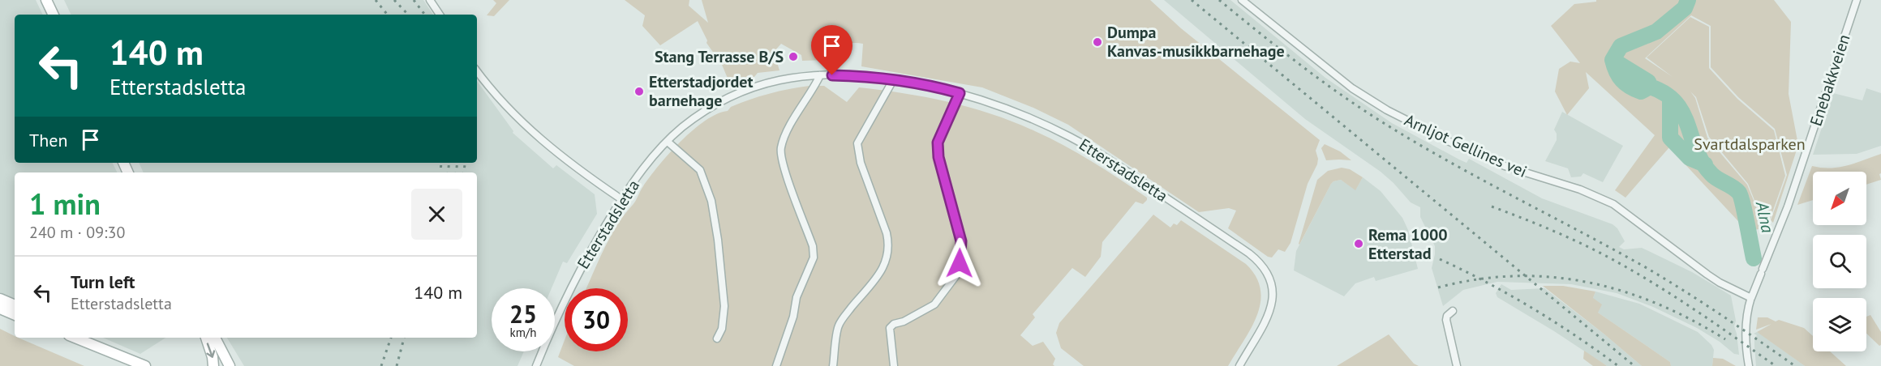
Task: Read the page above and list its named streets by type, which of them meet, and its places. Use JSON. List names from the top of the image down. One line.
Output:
{"streets":{"street":["Enebakkveien","Arnljot Gellines vei","Etterstadsletta"]},"crossings":[["Enebakkveien","Arnljot Gellines vei"]],"water":["Alna"],"parks":["Svartdalsparken"],"places":["Dumpa Kanvas-musikkbarnehage","Stang Terrasse B/S","Etterstadjordet barnehage","Rema 1000 Etterstad"],"north":"bottom left","page":{"turn":["140 m","Etterstadsletta"],"then":"Then","heading":["1 min","240 m · 09:30"],"list":[{"name":"Turn left","note":"Etterstadsletta","value":"140 m"}],"speed":"25 km/h","limit":"30"}}
